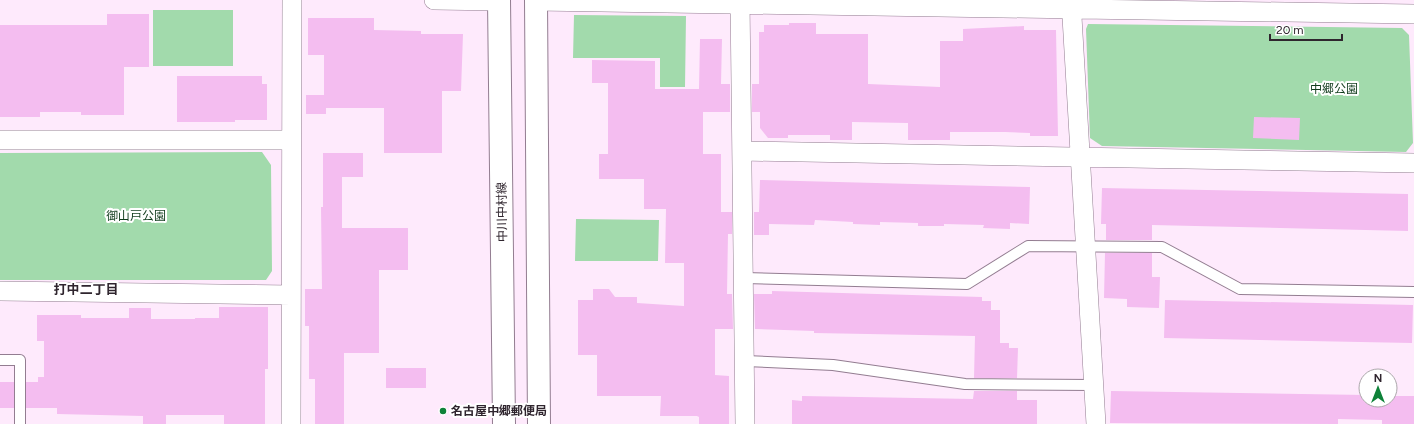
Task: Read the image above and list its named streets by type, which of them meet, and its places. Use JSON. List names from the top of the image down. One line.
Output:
{"streets":{"main road":["中川中村線"]},"districts":["打中二丁目"],"parks":["中郷公園","御山戸公園"],"places":["名古屋中郷郵便局"],"scale_bar":"20 m","north":"top"}
